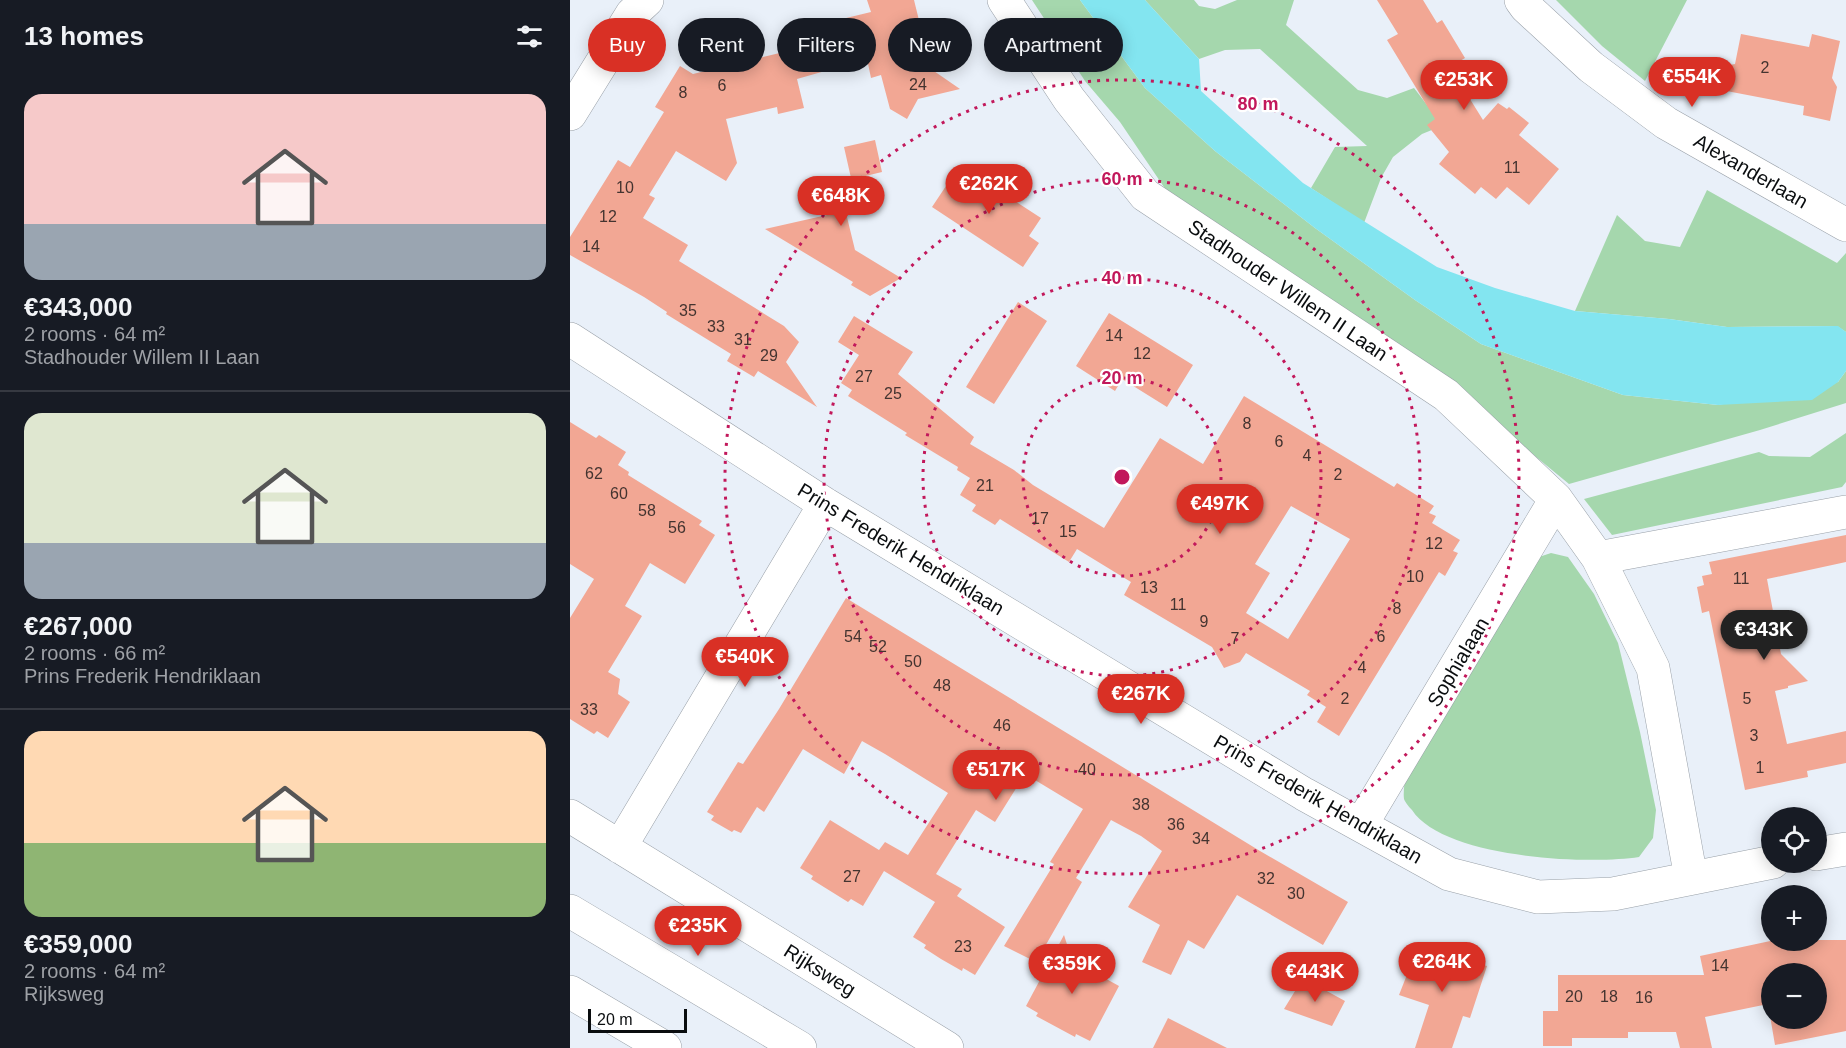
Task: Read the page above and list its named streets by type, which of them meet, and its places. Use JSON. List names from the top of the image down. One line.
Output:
{"streets":{"street":["Alexanderlaan","Stadhouder Willem II Laan","Prins Frederik Hendriklaan","Sophialaan","Rijksweg"]},"crossings":[["Stadhouder Willem II Laan","Prins Frederik Hendriklaan"],["Stadhouder Willem II Laan","Sophialaan"],["Prins Frederik Hendriklaan","Sophialaan"]],"house_numbers":["2","24","6","8","11","10","12","14","35","33","14","31","12","29","27","25","8","6","4","62","2","21","60","58","17","56","15","12","10","11","13","11","8","9","54","6","7","52","50","4","48","2","5","33","46","3","1","40","38","36","34","27","32","30","23","14","20","18","16"],"scale_bar":"20 m","page":{"heading":"13 homes","chip":["Buy","Rent","Filters","New","Apartment"],"price":["€554K","€253K","€262K","€648K","€497K","€343K","€540K","€267K","€517K","€235K","€264K","€359K","€443K"],"list":[{"name":"€343,000","note":"2 rooms · 64 m² · Stadhouder Willem II Laan"},{"name":"€267,000","note":"2 rooms · 66 m² · Prins Frederik Hendriklaan"},{"name":"€359,000","note":"2 rooms · 64 m² · Rijksweg"}],"map_buttons":["+","−"],"scale":"20 m"},"rings":["80 m","60 m","40 m","20 m"]}
